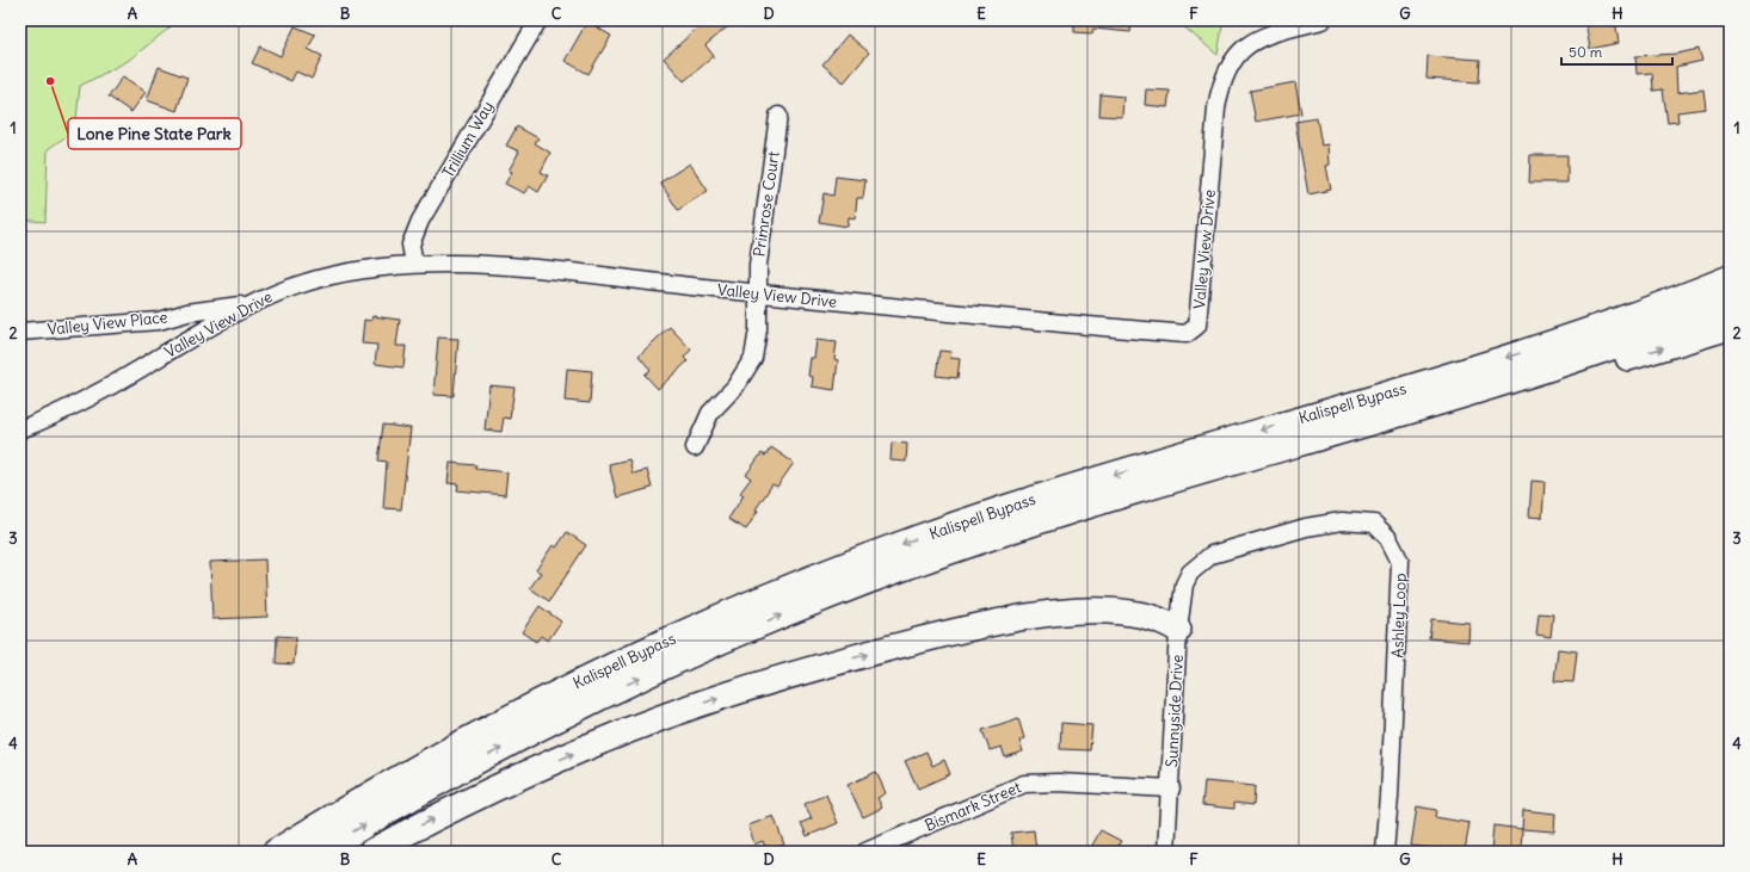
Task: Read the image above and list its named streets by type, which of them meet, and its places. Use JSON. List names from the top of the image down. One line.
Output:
{"streets":{"highway":["Kalispell Bypass"],"street":["Trillium Way","Primrose Court","Valley View Drive","Valley View Place","Ashley Loop","Sunnyside Drive","Bismark Street"]},"crossings":[["Trillium Way","Valley View Drive"],["Primrose Court","Valley View Drive"],["Valley View Drive","Valley View Place"],["Ashley Loop","Sunnyside Drive"],["Sunnyside Drive","Bismark Street"]],"places":["Lone Pine State Park"],"scale_bar":"50 m","grid":{"columns":["A","B","C","D","E","F","G","H"],"rows":["1","2","3","4"]}}
